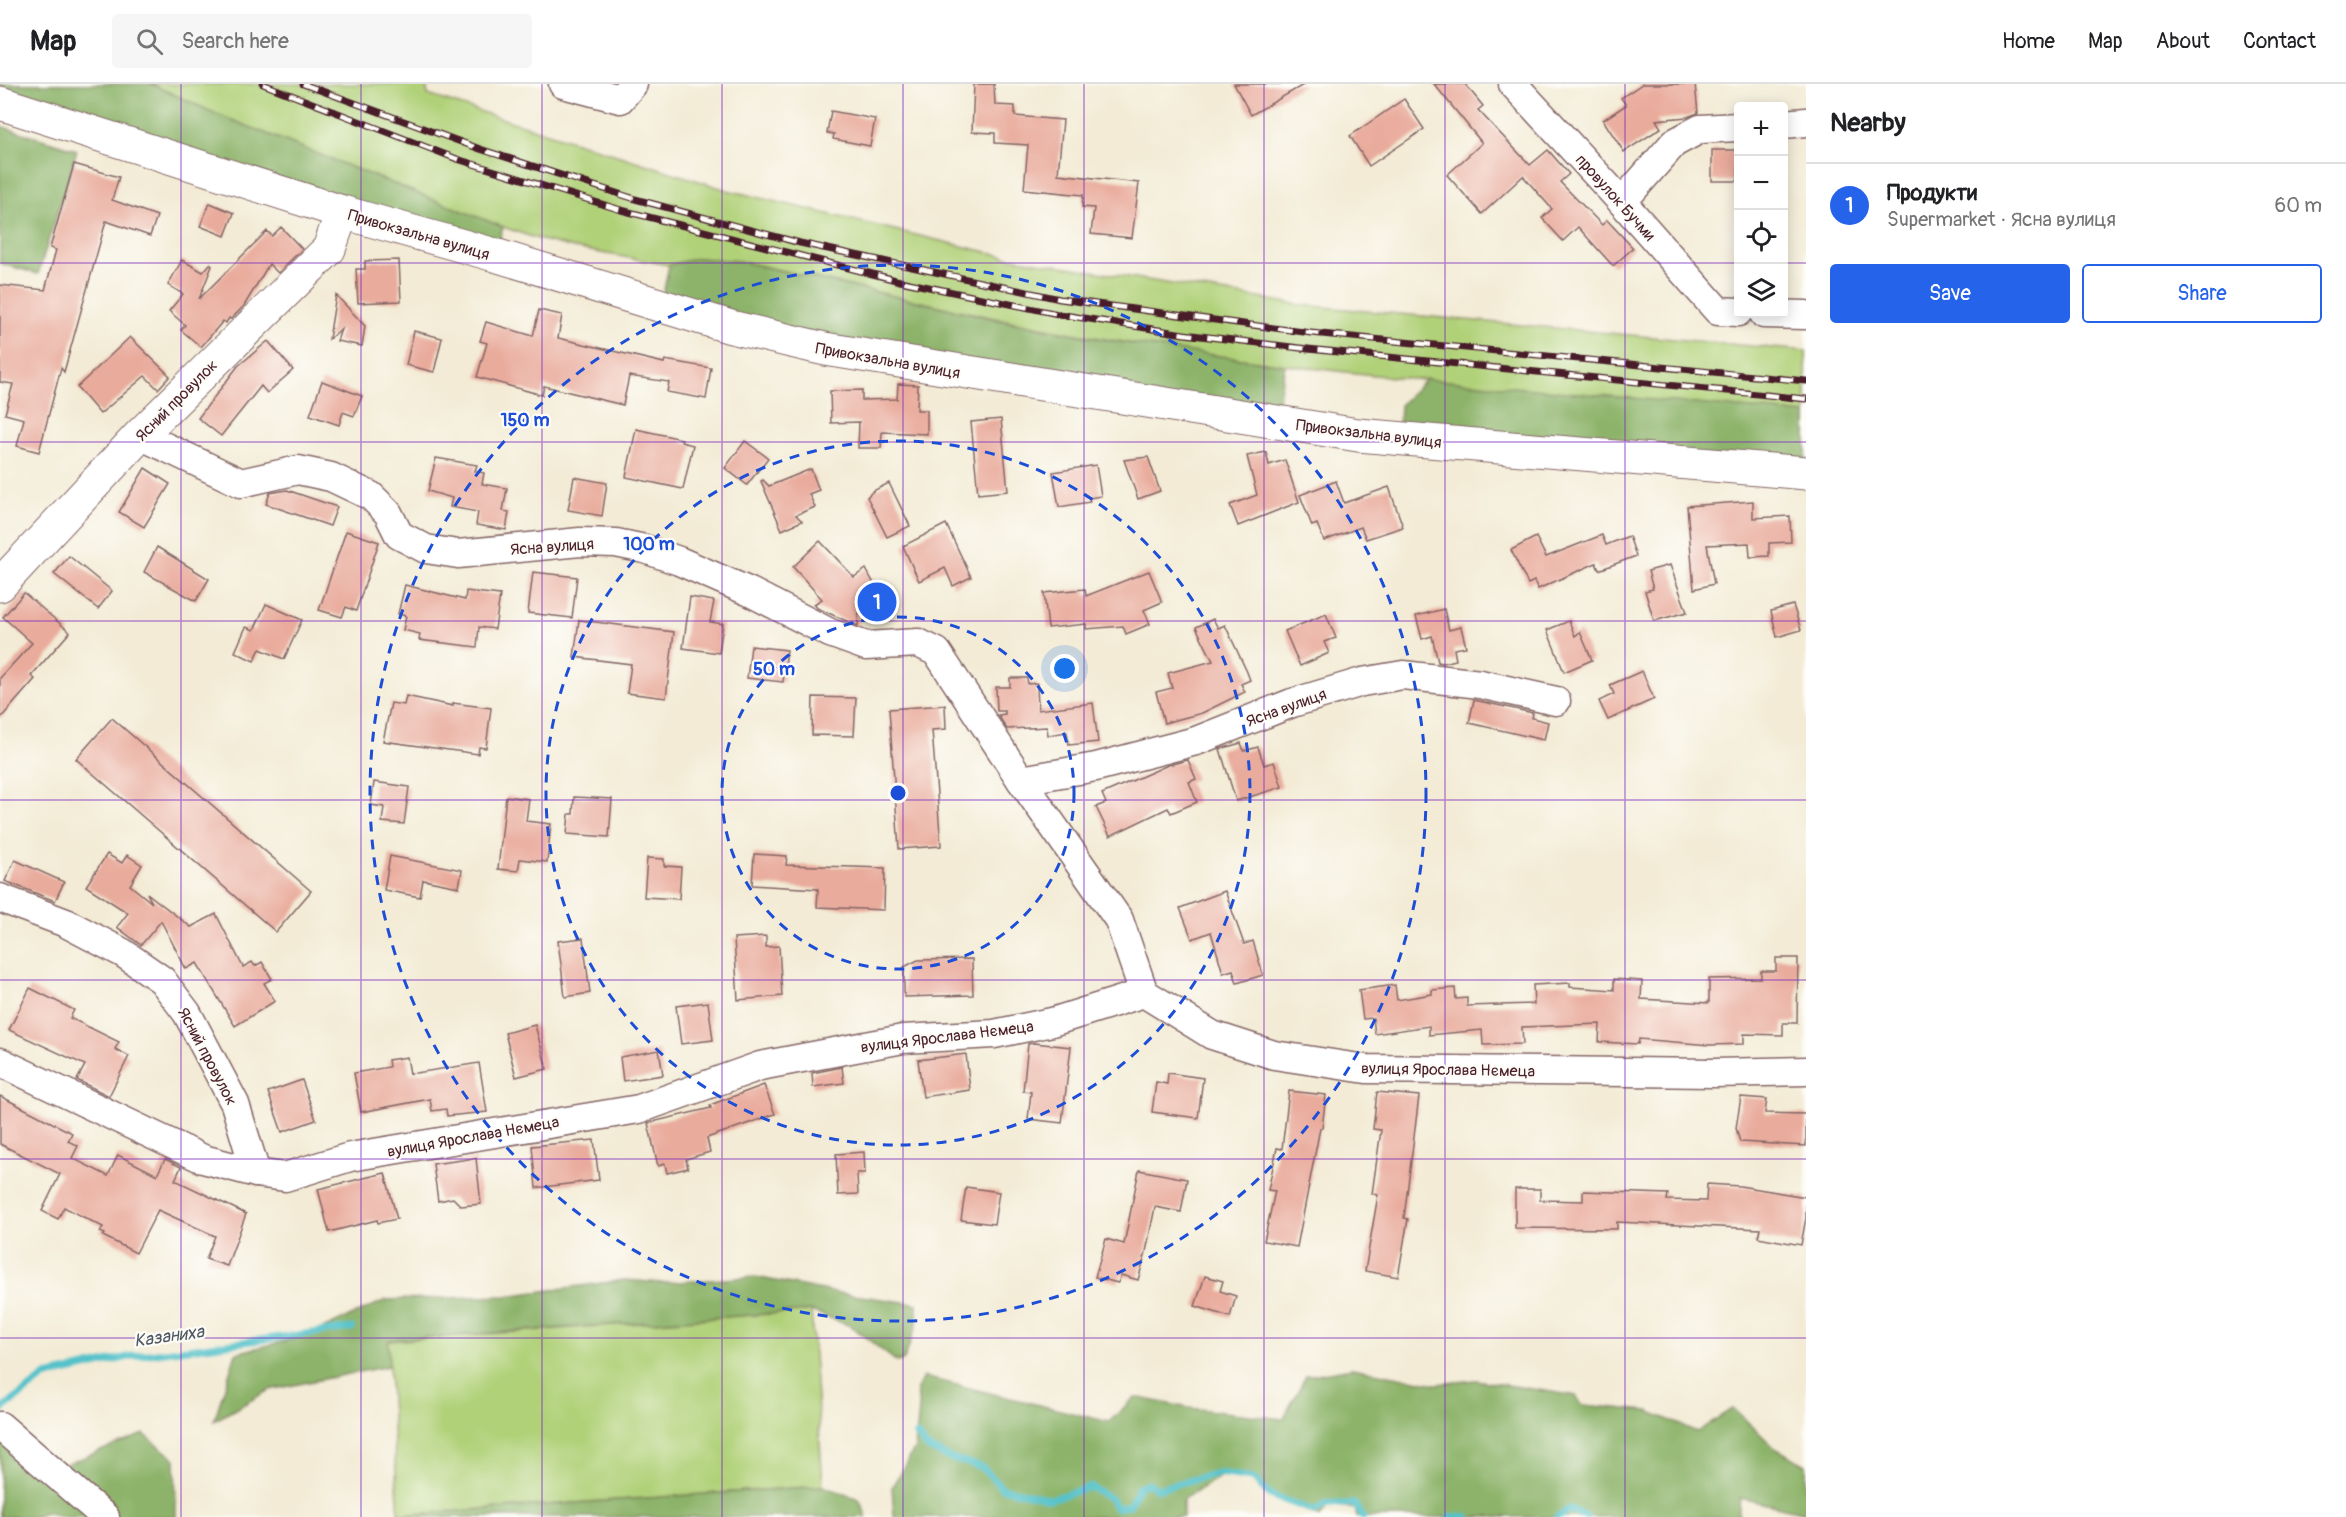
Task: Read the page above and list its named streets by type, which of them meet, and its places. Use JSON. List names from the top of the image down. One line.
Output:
{"streets":{"street":["провулок Бучми","Привокзальна вулиця","Ясний провулок","Ясна вулиця","вулиця Ярослава Нємеца"]},"crossings":[["Привокзальна вулиця","Ясний провулок"],["Ясний провулок","Ясна вулиця"],["Ясний провулок","вулиця Ярослава Нємеца"],["Ясна вулиця","вулиця Ярослава Нємеца"]],"water":["Казаниха"],"page":{"header":"Map","search":"Search here","nav":["Home","Map","About","Contact"],"heading":"Nearby","map_buttons":["+","−"],"list":[{"mark":"1","name":"Продукти","note":"Supermarket · Ясна вулиця","value":"60 m"}],"buttons":["Save","Share"],"pins":"1"},"rings":["150 m","100 m","50 m"]}
